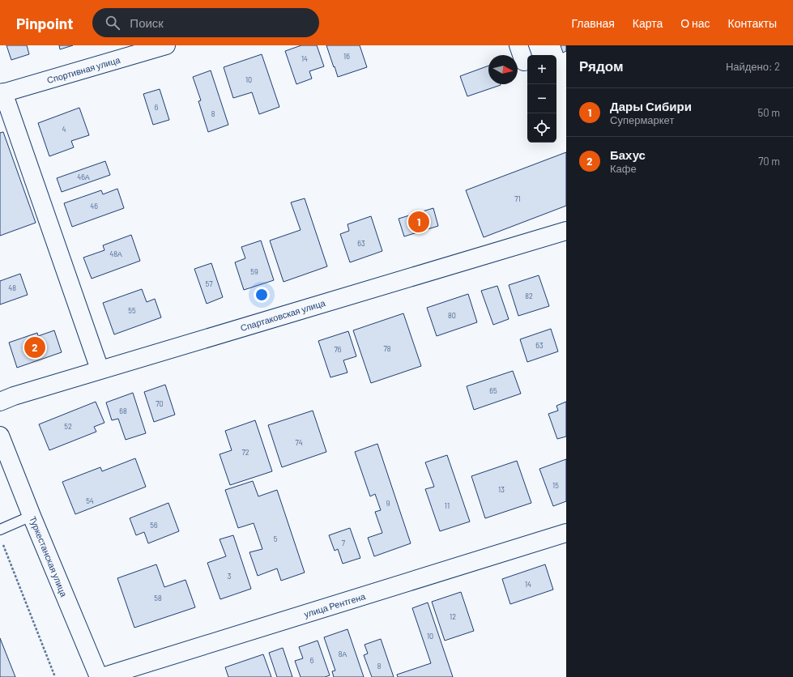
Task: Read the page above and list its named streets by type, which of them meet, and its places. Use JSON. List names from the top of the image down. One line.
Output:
{"streets":{"street":["Спортивная улица","Спартаковская улица","Туркестанская улица","улица Рентгена"]},"house_numbers":["16","14","10","6","8","4","46А","71","46","63","48А","59","57","48","82","55","80","63","78","76","65","70","68","52","74","72","15","13","54","9","11","56","5","7","3","14","58","12","10","8А","6","8"],"north":"right","page":{"header":"Pinpoint","search":"Поиск","nav":["Главная","Карта","О нас","Контакты"],"heading":["Рядом","Найдено: 2"],"map_buttons":["+","−"],"list":[{"mark":"1","name":"Дары Сибири","note":"Супермаркет","value":"50 m"},{"mark":"2","name":"Бахус","note":"Кафе","value":"70 m"}],"pins":["1","2"]}}
